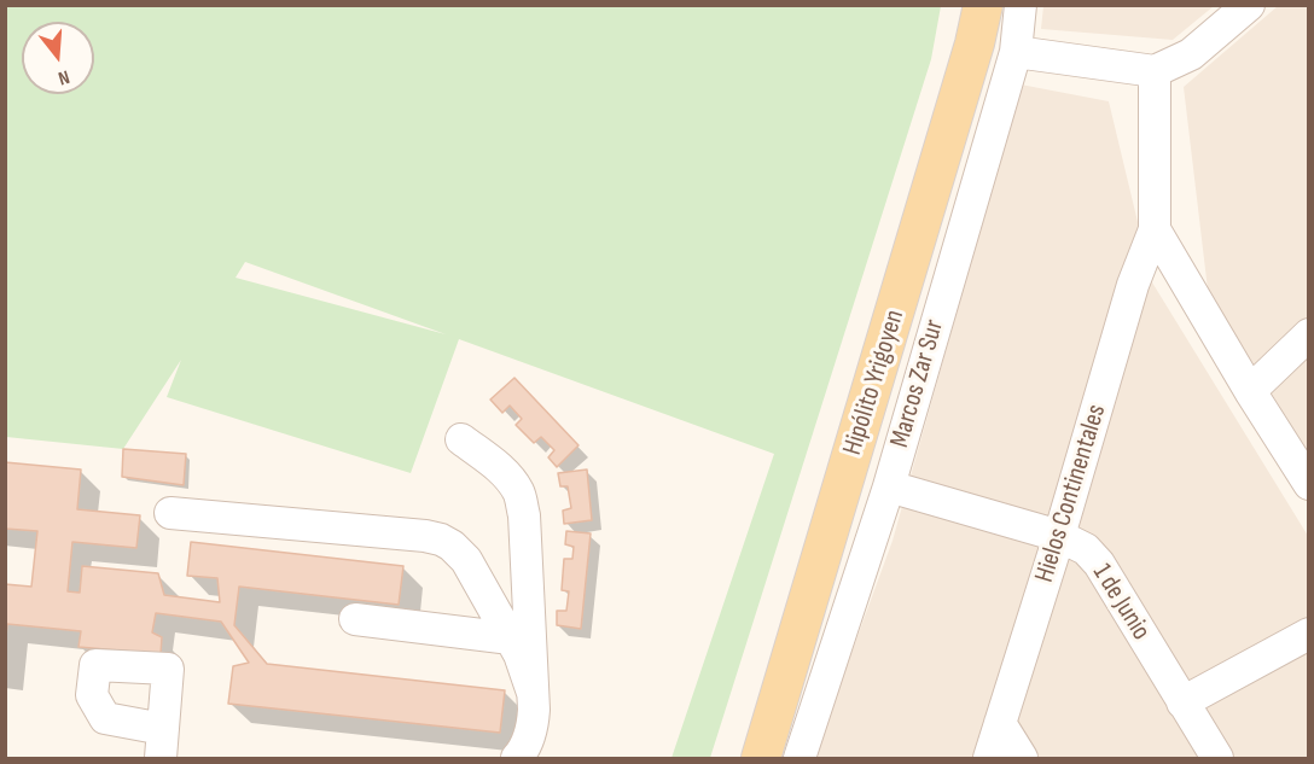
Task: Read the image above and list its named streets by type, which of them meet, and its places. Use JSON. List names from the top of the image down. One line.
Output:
{"streets":{"main road":["Hipólito Yrigoyen"],"street":["Marcos Zar Sur","Hielos Continentales","1 de Junio"]},"crossings":[["Marcos Zar Sur","1 de Junio"],["Hielos Continentales","1 de Junio"]],"north":"bottom"}
